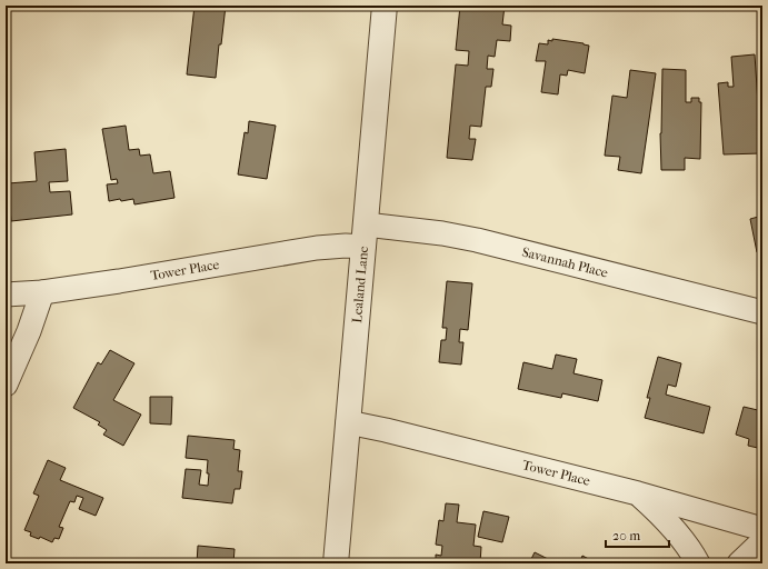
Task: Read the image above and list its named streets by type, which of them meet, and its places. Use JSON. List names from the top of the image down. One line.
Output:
{"streets":{"street":["Savannah Place","Tower Place","Lealand Lane"]},"crossings":[["Savannah Place","Tower Place"],["Savannah Place","Lealand Lane"],["Tower Place","Lealand Lane"]],"scale_bar":"20 m"}
